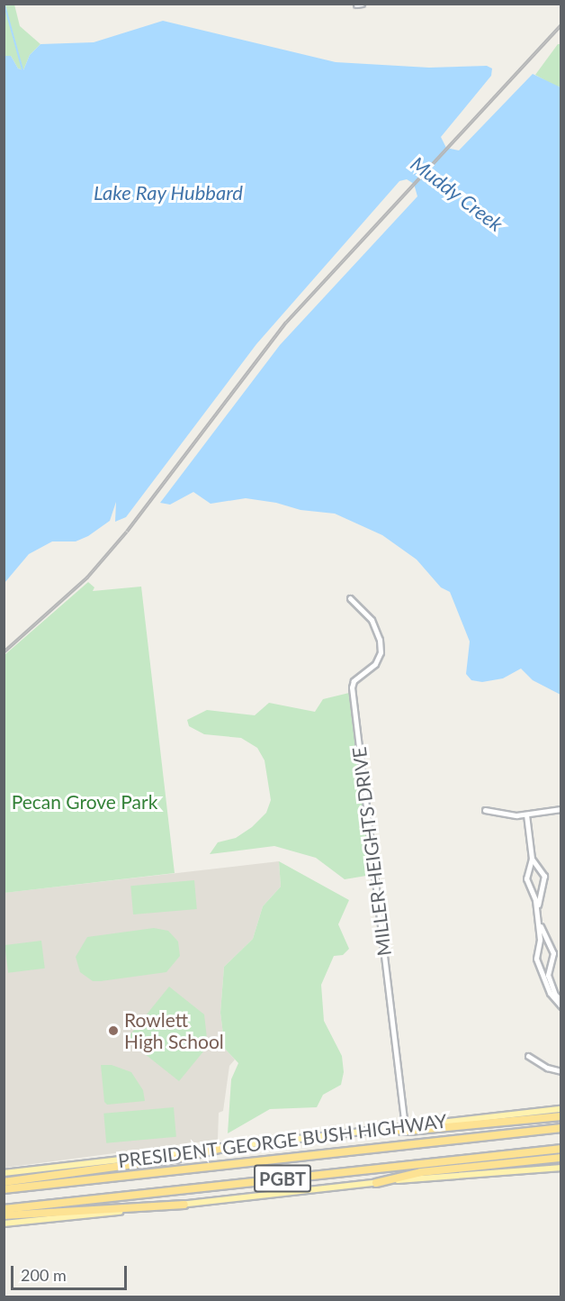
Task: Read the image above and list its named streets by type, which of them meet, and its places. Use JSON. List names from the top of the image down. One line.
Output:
{"streets":{"highway":["PGBT"],"main road":["PRESIDENT GEORGE BUSH HIGHWAY"],"street":["MILLER HEIGHTS DRIVE"]},"crossings":[["MILLER HEIGHTS DRIVE","PRESIDENT GEORGE BUSH HIGHWAY"]],"water":["Lake Ray Hubbard","Muddy Creek"],"parks":["Pecan Grove Park"],"places":["Rowlett High School"],"scale_bar":"200 m"}
